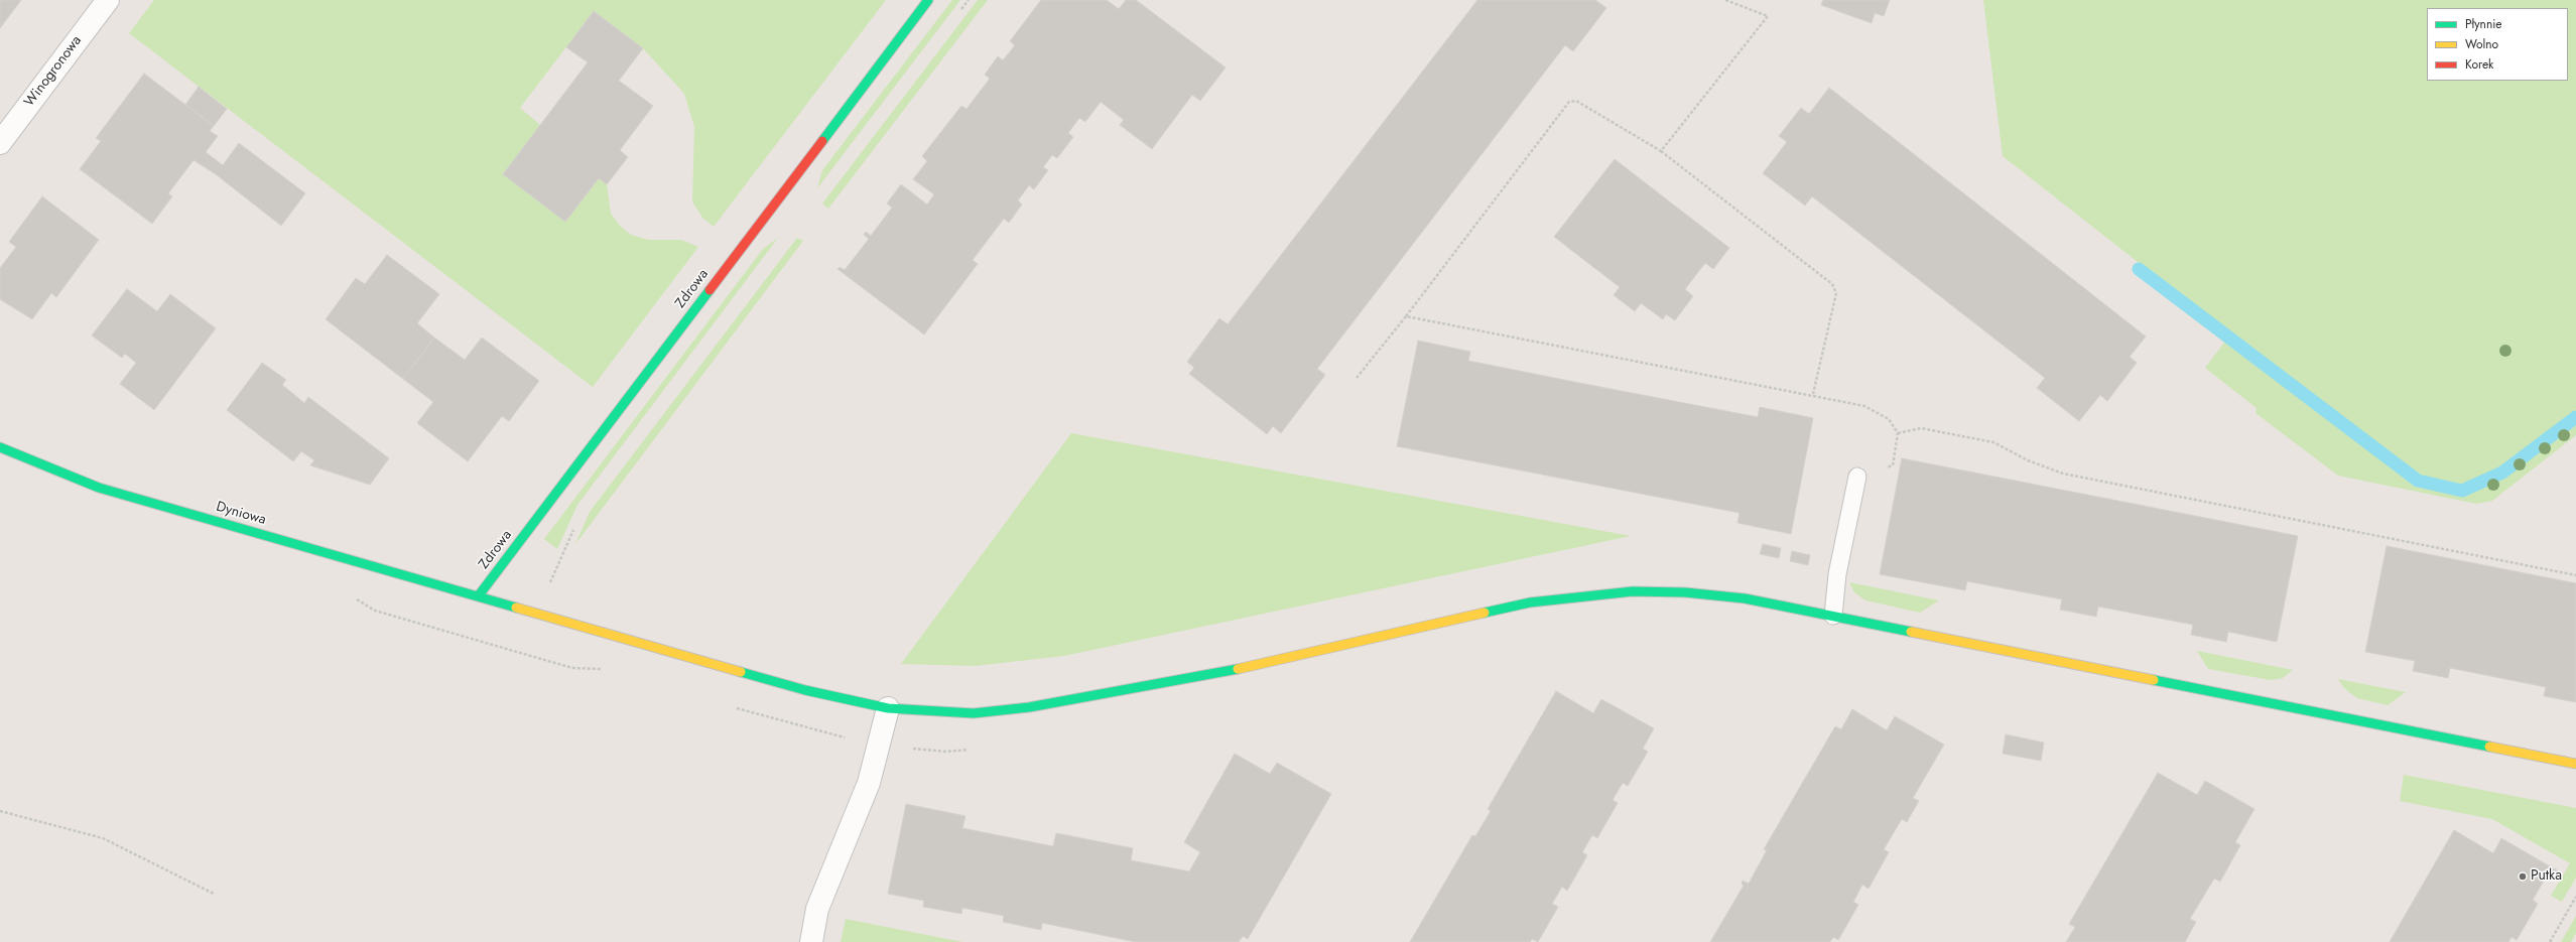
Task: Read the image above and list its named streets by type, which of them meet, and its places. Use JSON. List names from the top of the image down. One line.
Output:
{"streets":{"street":["Winogronowa","Zdrowa","Dyniowa"]},"crossings":[["Zdrowa","Dyniowa"]],"places":["Putka"],"legend":["Płynnie","Wolno","Korek"]}
